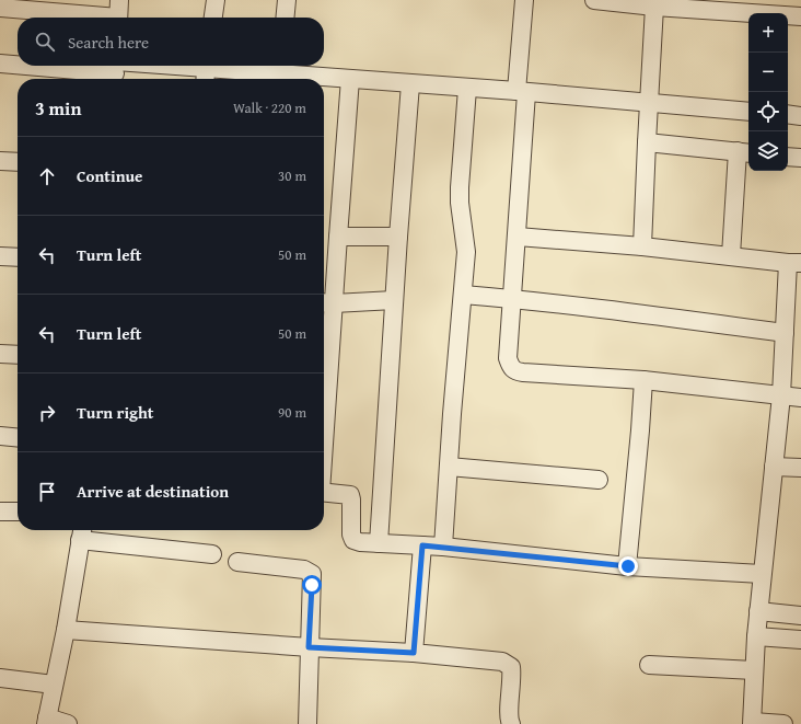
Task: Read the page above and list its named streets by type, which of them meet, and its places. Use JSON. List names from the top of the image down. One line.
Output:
{"page":{"map_buttons":["+","−"],"search":"Search here","heading":["3 min","Walk · 220 m"],"list":[["Continue","30 m"],["Turn left","50 m"],["Turn left","50 m"],["Turn right","90 m"],"Arrive at destination"]}}
